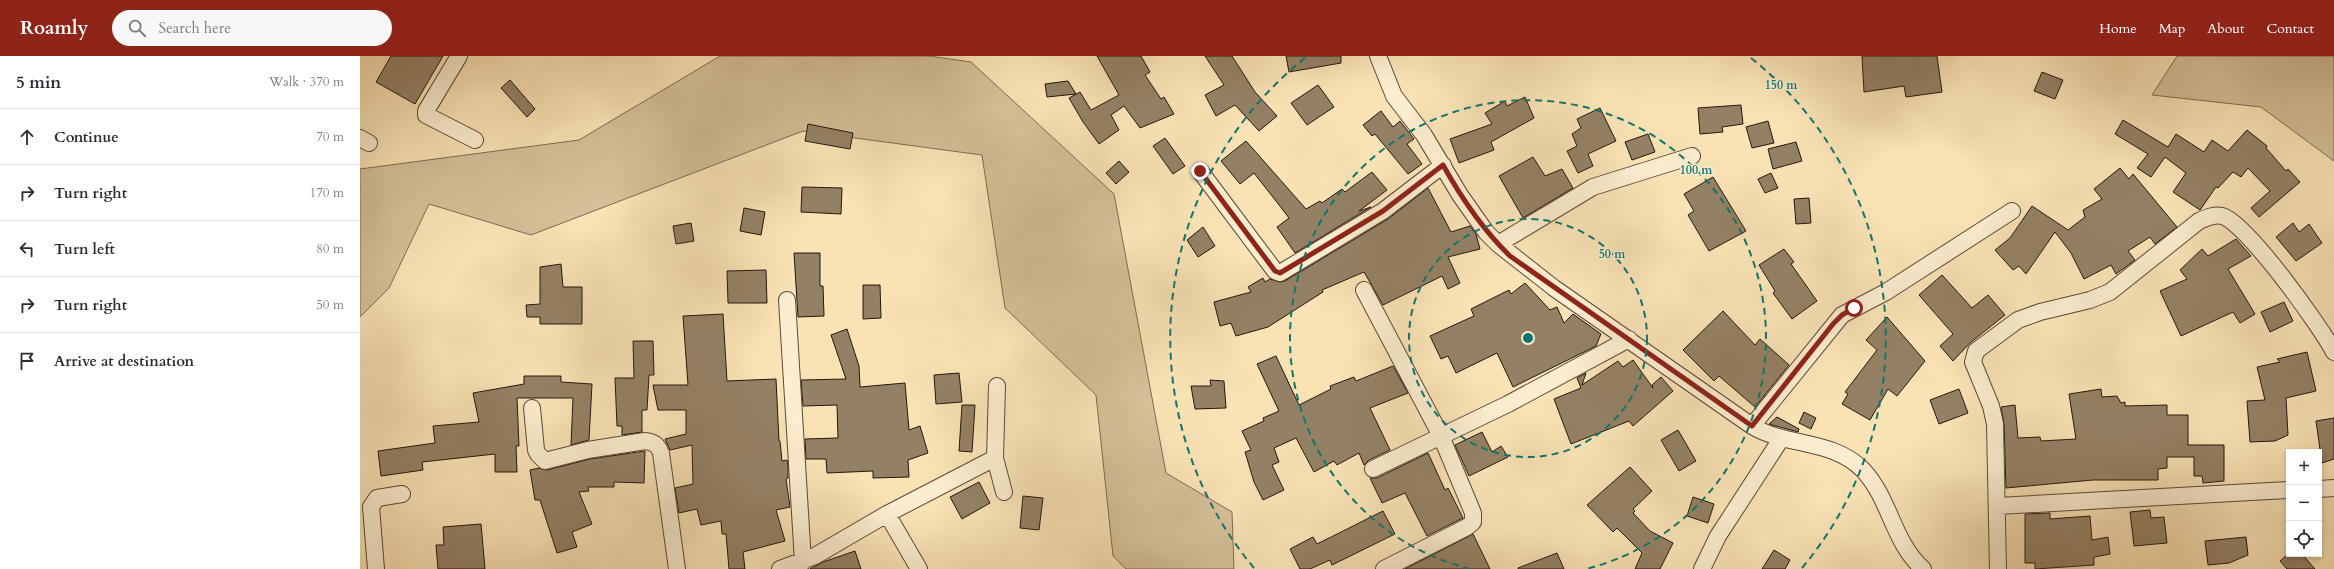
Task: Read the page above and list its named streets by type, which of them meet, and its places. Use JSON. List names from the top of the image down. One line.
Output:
{"page":{"header":"Roamly","search":"Search here","nav":["Home","Map","About","Contact"],"heading":["5 min","Walk · 370 m"],"list":[["Continue","70 m"],["Turn right","170 m"],["Turn left","80 m"],["Turn right","50 m"],"Arrive at destination"],"map_buttons":["+","−"]},"rings":["150 m","100 m","50 m"]}
